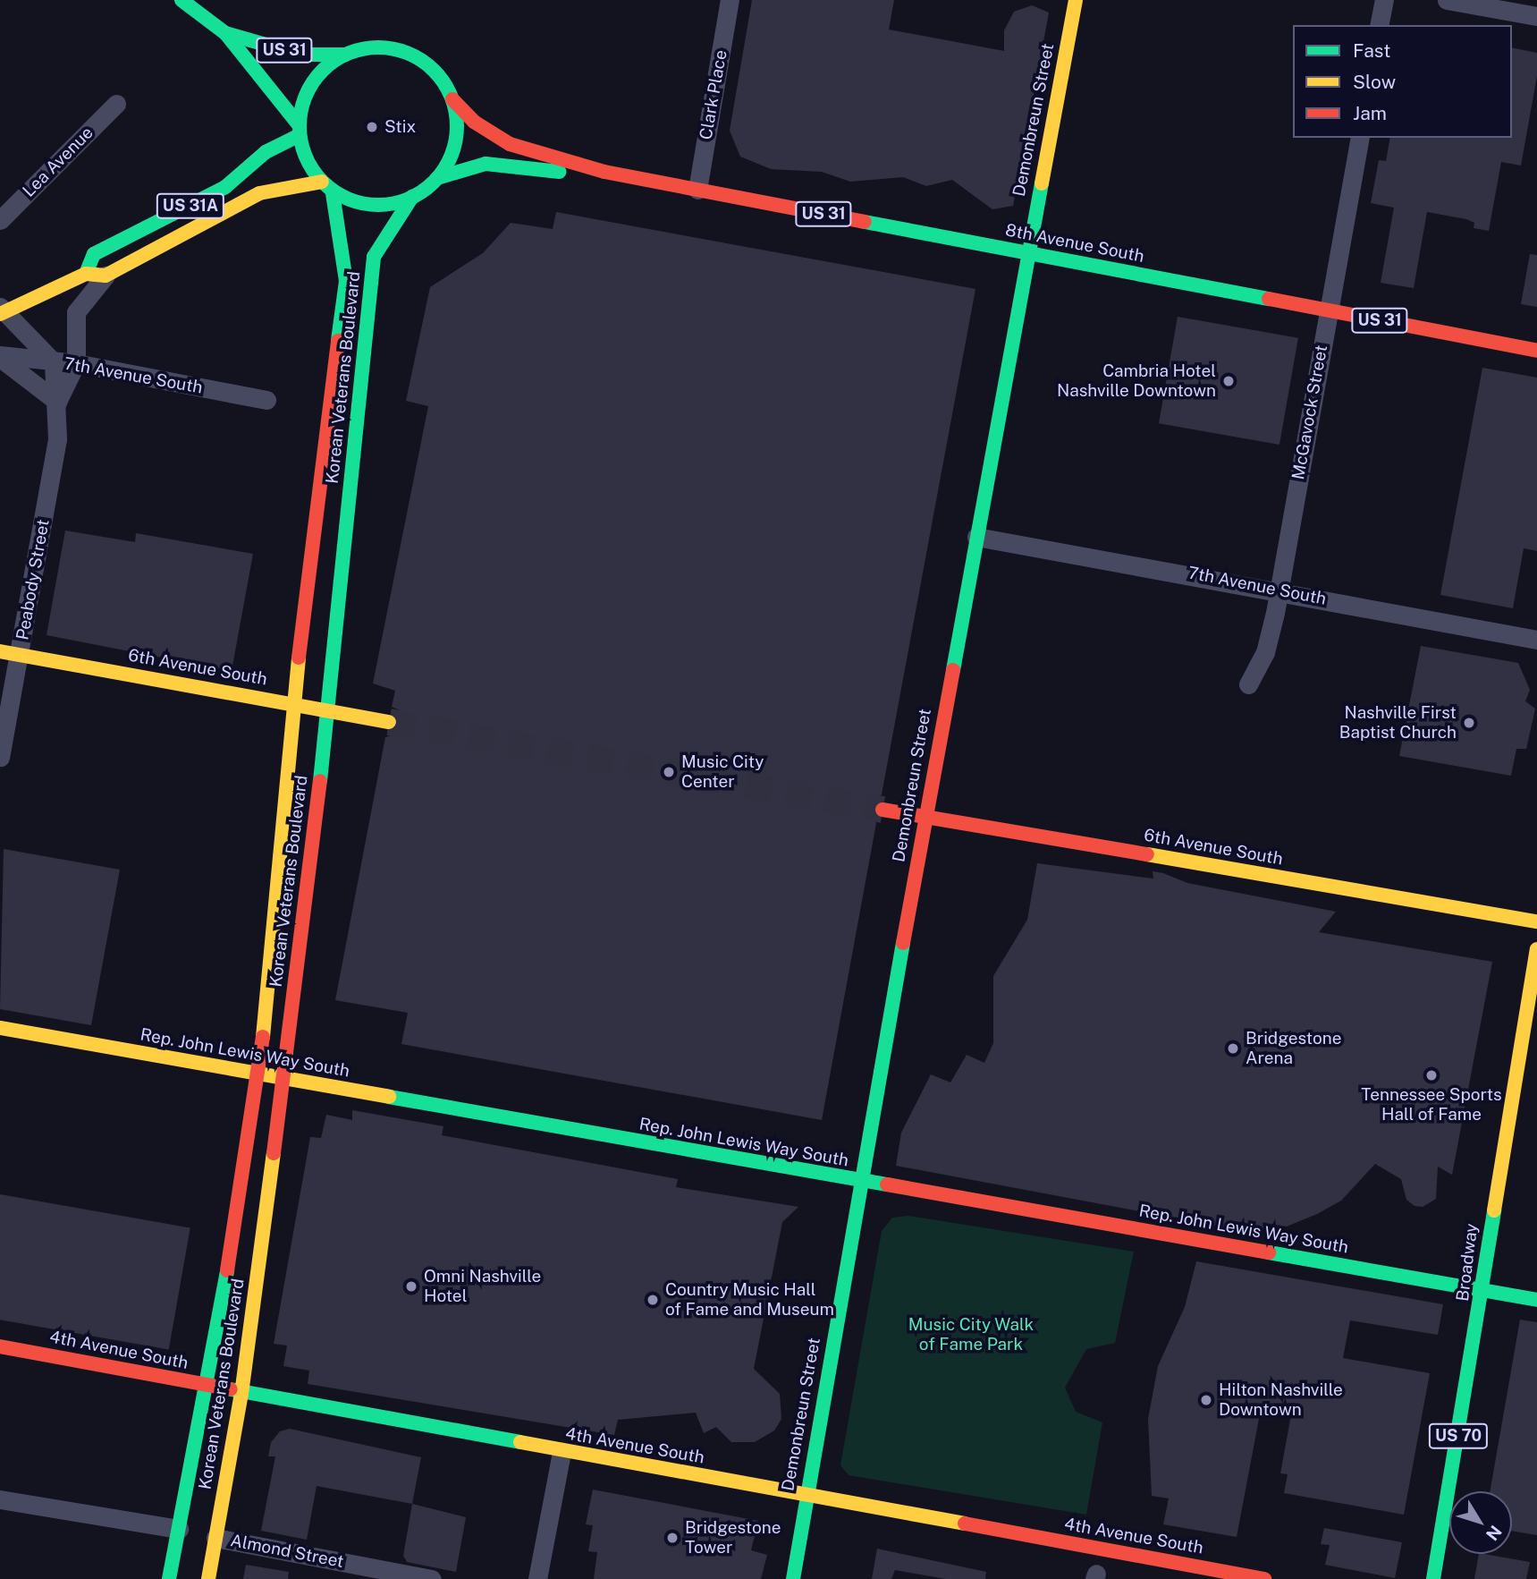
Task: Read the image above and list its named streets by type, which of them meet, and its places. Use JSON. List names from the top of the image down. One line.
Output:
{"streets":{"main road":["US 31","Demonbreun Street","US 31A","8th Avenue South","Korean Veterans Boulevard","6th Avenue South","Rep. John Lewis Way South","Broadway","4th Avenue South","US 70"],"street":["Clark Place","Lea Avenue","7th Avenue South","McGavock Street","Peabody Street","Almond Street"]},"crossings":[["US 31","US 31A"],["US 31","8th Avenue South"],["US 31","Korean Veterans Boulevard"],["Clark Place","8th Avenue South"],["Demonbreun Street","8th Avenue South"],["Demonbreun Street","7th Avenue South"],["Demonbreun Street","6th Avenue South"],["Demonbreun Street","Rep. John Lewis Way South"],["Demonbreun Street","4th Avenue South"],["US 31A","8th Avenue South"],["US 31A","Korean Veterans Boulevard"],["US 31A","Peabody Street"],["8th Avenue South","Korean Veterans Boulevard"],["8th Avenue South","McGavock Street"],["7th Avenue South","McGavock Street"],["7th Avenue South","Peabody Street"],["Korean Veterans Boulevard","6th Avenue South"],["Korean Veterans Boulevard","Rep. John Lewis Way South"],["Korean Veterans Boulevard","4th Avenue South"],["Korean Veterans Boulevard","Almond Street"],["Peabody Street","6th Avenue South"],["Rep. John Lewis Way South","Broadway"]],"parks":["Music City Walk of Fame Park"],"places":["Stix","Cambria Hotel Nashville Downtown","Nashville First Baptist Church","Music City Center","Bridgestone Arena","Tennessee Sports Hall of Fame","Omni Nashville Hotel","Country Music Hall of Fame and Museum","Hilton Nashville Downtown","Bridgestone Tower"],"legend":["Fast","Slow","Jam"],"north":"bottom right"}
